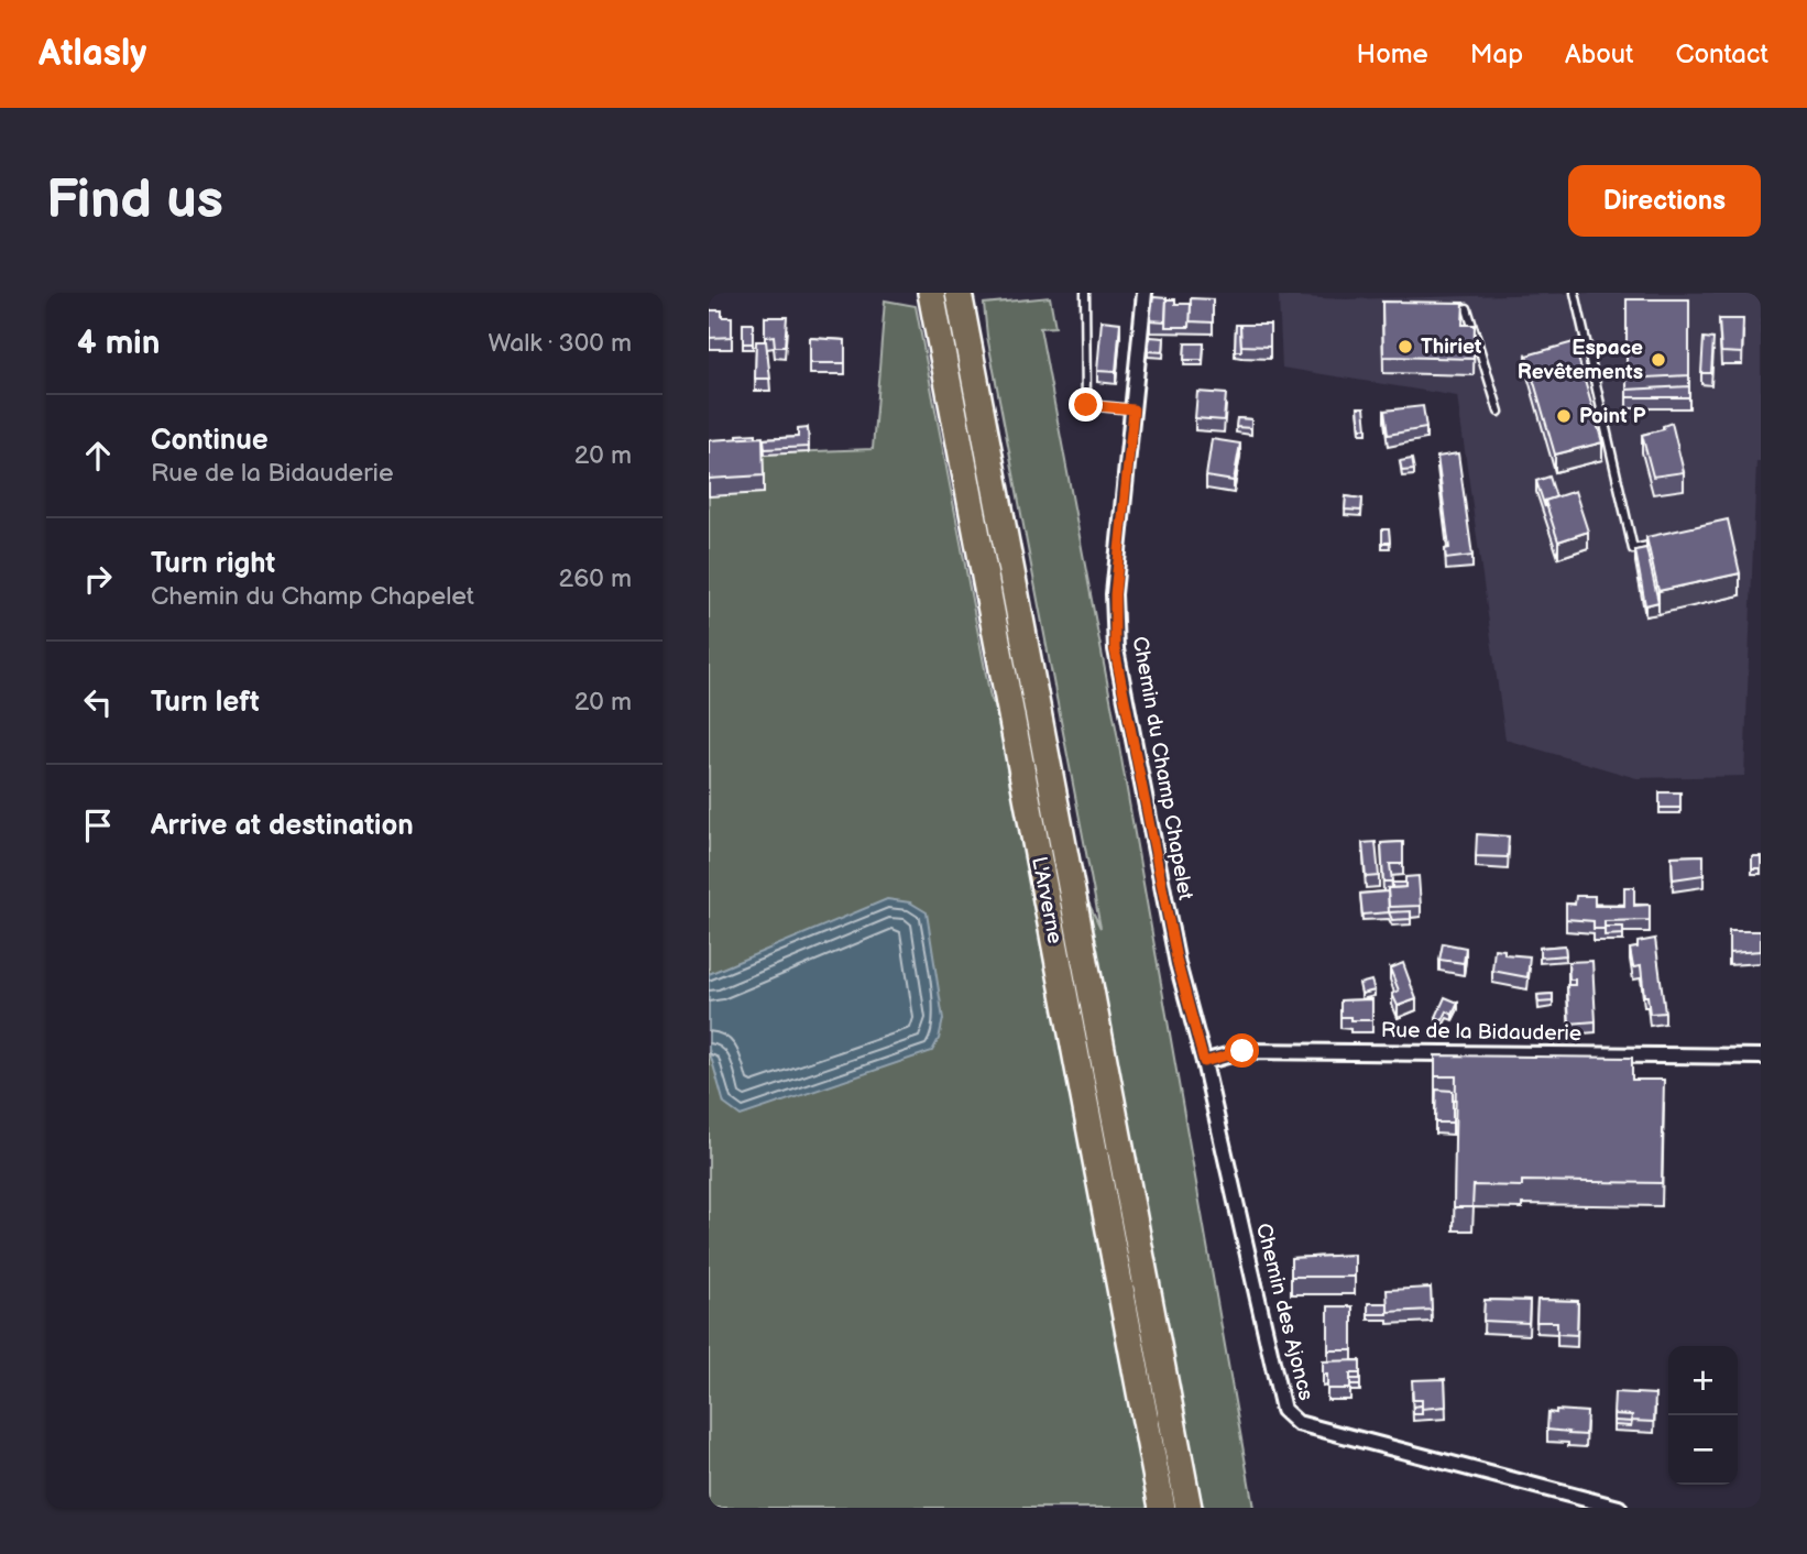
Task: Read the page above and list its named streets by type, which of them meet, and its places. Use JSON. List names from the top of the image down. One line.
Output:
{"streets":{"highway":["L'Arverne"],"street":["Chemin du Champ Chapelet","Rue de la Bidauderie","Chemin des Ajoncs"]},"crossings":[["Chemin du Champ Chapelet","Rue de la Bidauderie"],["Chemin du Champ Chapelet","Chemin des Ajoncs"],["Rue de la Bidauderie","Chemin des Ajoncs"]],"places":["Thiriet","Espace Revêtements","Point P"],"page":{"header":"Atlasly","nav":["Home","Map","About","Contact"],"buttons":"Directions","title":"Find us","heading":["4 min","Walk · 300 m"],"list":[["Continue","Rue de la Bidauderie","20 m"],["Turn right","Chemin du Champ Chapelet","260 m"],["Turn left","20 m"],"Arrive at destination"],"map_buttons":["+","−"]}}
